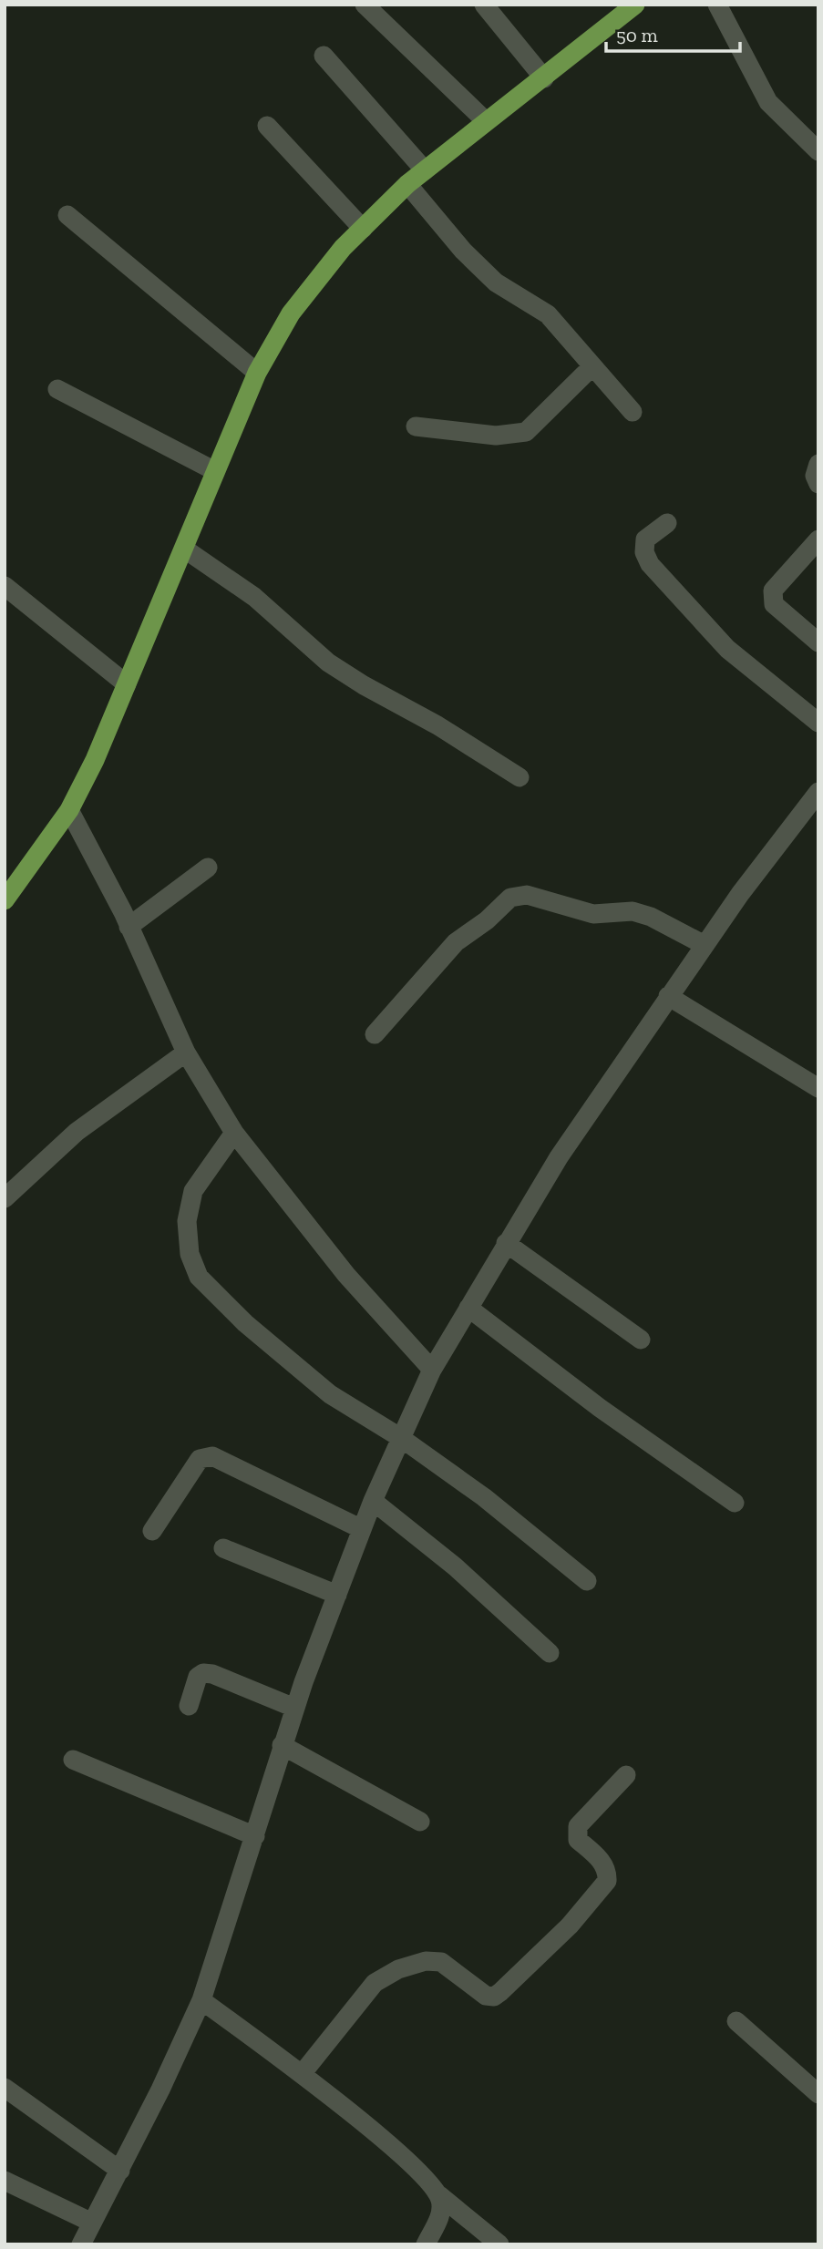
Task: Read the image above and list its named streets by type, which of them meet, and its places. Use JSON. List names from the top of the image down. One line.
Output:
{"scale_bar":"50 m"}
